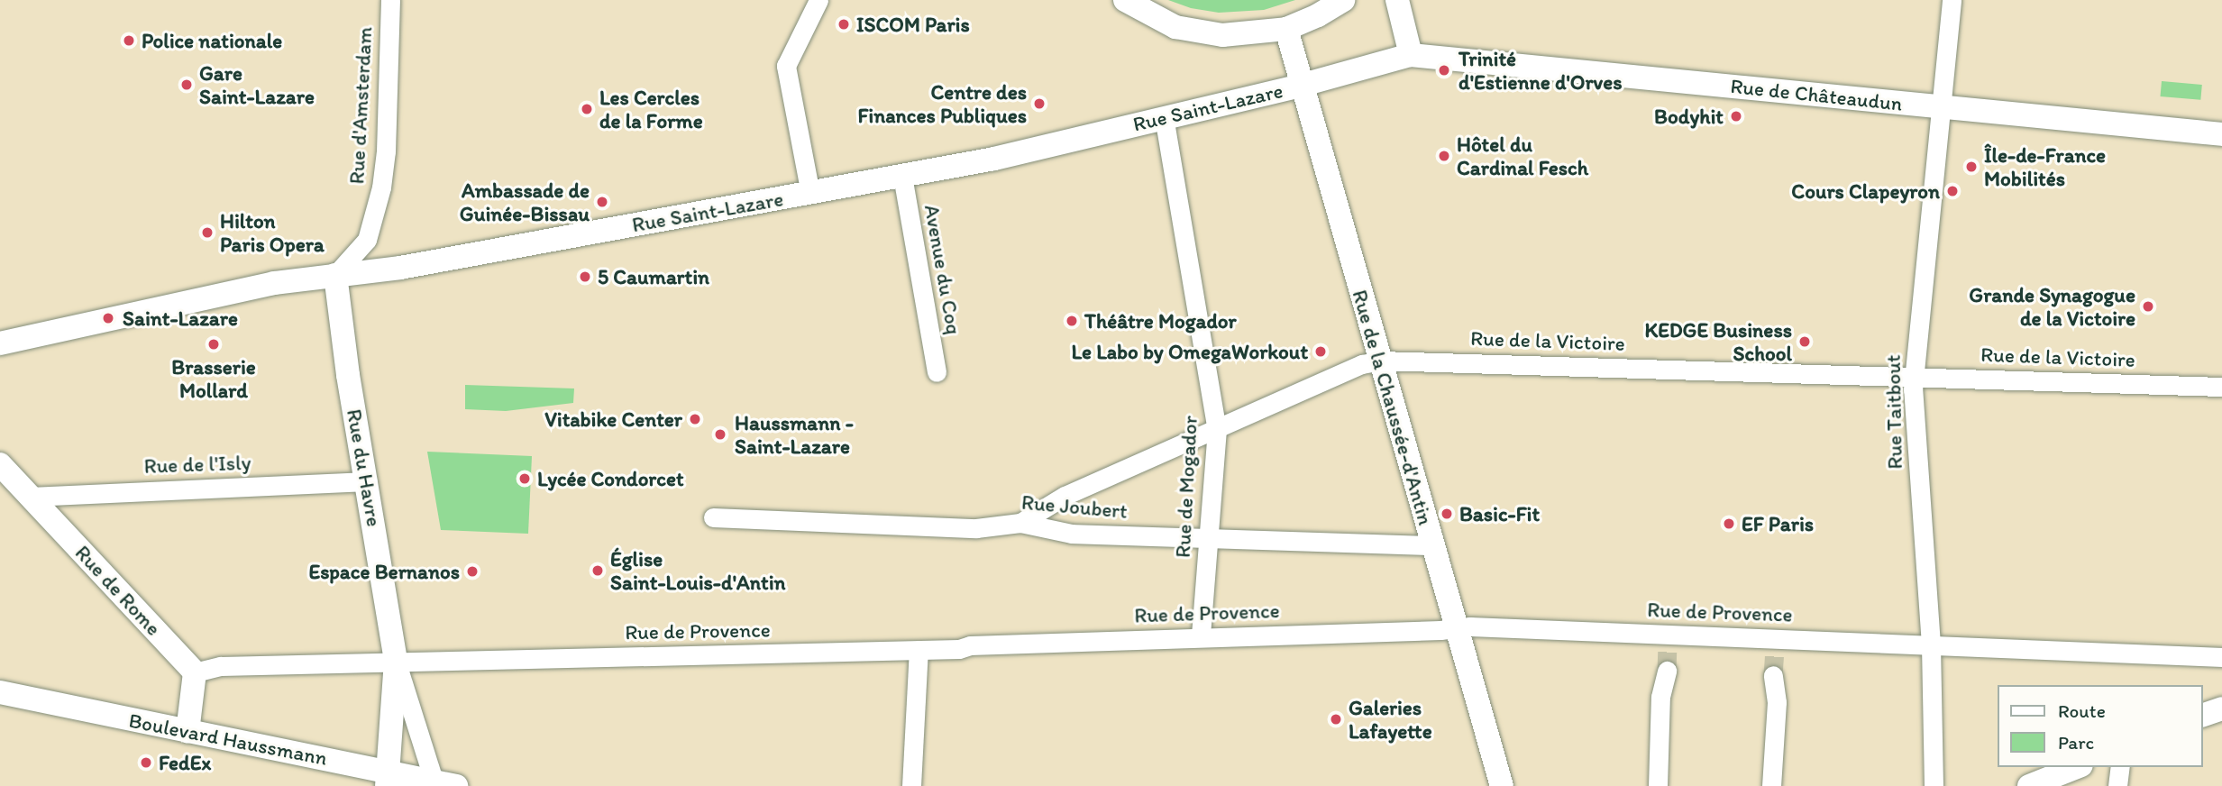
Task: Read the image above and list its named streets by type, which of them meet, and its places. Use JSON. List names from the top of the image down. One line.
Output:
{"streets":{"main road":["Rue de Châteaudun","Rue Saint-Lazare","Rue de la Chaussée-d'Antin","Rue du Havre","Rue de Rome","Boulevard Haussmann"],"street":["Rue d'Amsterdam","Avenue du Coq","Rue de la Victoire","Rue Taitbout","Rue de l'Isly","Rue de Mogador","Rue Joubert","Rue de Provence"]},"crossings":[["Rue de Châteaudun","Rue Saint-Lazare"],["Rue de Châteaudun","Rue Taitbout"],["Rue d'Amsterdam","Rue Saint-Lazare"],["Rue d'Amsterdam","Rue du Havre"],["Rue Saint-Lazare","Avenue du Coq"],["Rue Saint-Lazare","Rue de la Chaussée-d'Antin"],["Rue Saint-Lazare","Rue du Havre"],["Rue Saint-Lazare","Rue de Mogador"],["Rue de la Victoire","Rue de la Chaussée-d'Antin"],["Rue de la Victoire","Rue Taitbout"],["Rue de la Victoire","Rue de Mogador"],["Rue de la Victoire","Rue Joubert"],["Rue de la Chaussée-d'Antin","Rue Joubert"],["Rue de la Chaussée-d'Antin","Rue de Provence"],["Rue Taitbout","Rue de Provence"],["Rue de l'Isly","Rue du Havre"],["Rue de l'Isly","Rue de Rome"],["Rue du Havre","Rue de Provence"],["Rue du Havre","Boulevard Haussmann"],["Rue de Mogador","Rue Joubert"],["Rue de Mogador","Rue de Provence"],["Rue de Rome","Rue de Provence"]],"places":["ISCOM Paris","Police nationale","Trinité d'Estienne d'Orves","Gare Saint-Lazare","Centre des Finances Publiques","Les Cercles de la Forme","Bodyhit","Hôtel du Cardinal Fesch","Île-de-France Mobilités","Cours Clapeyron","Ambassade de Guinée-Bissau","Hilton Paris Opera","5 Caumartin","Grande Synagogue de la Victoire","Saint-Lazare","Théâtre Mogador","KEDGE Business School","Brasserie Mollard","Le Labo by OmegaWorkout","Vitabike Center","Haussmann - Saint-Lazare","Lycée Condorcet","Basic-Fit","EF Paris","Église Saint-Louis-d'Antin","Espace Bernanos","Galeries Lafayette","FedEx"],"legend":["Route","Parc"]}
